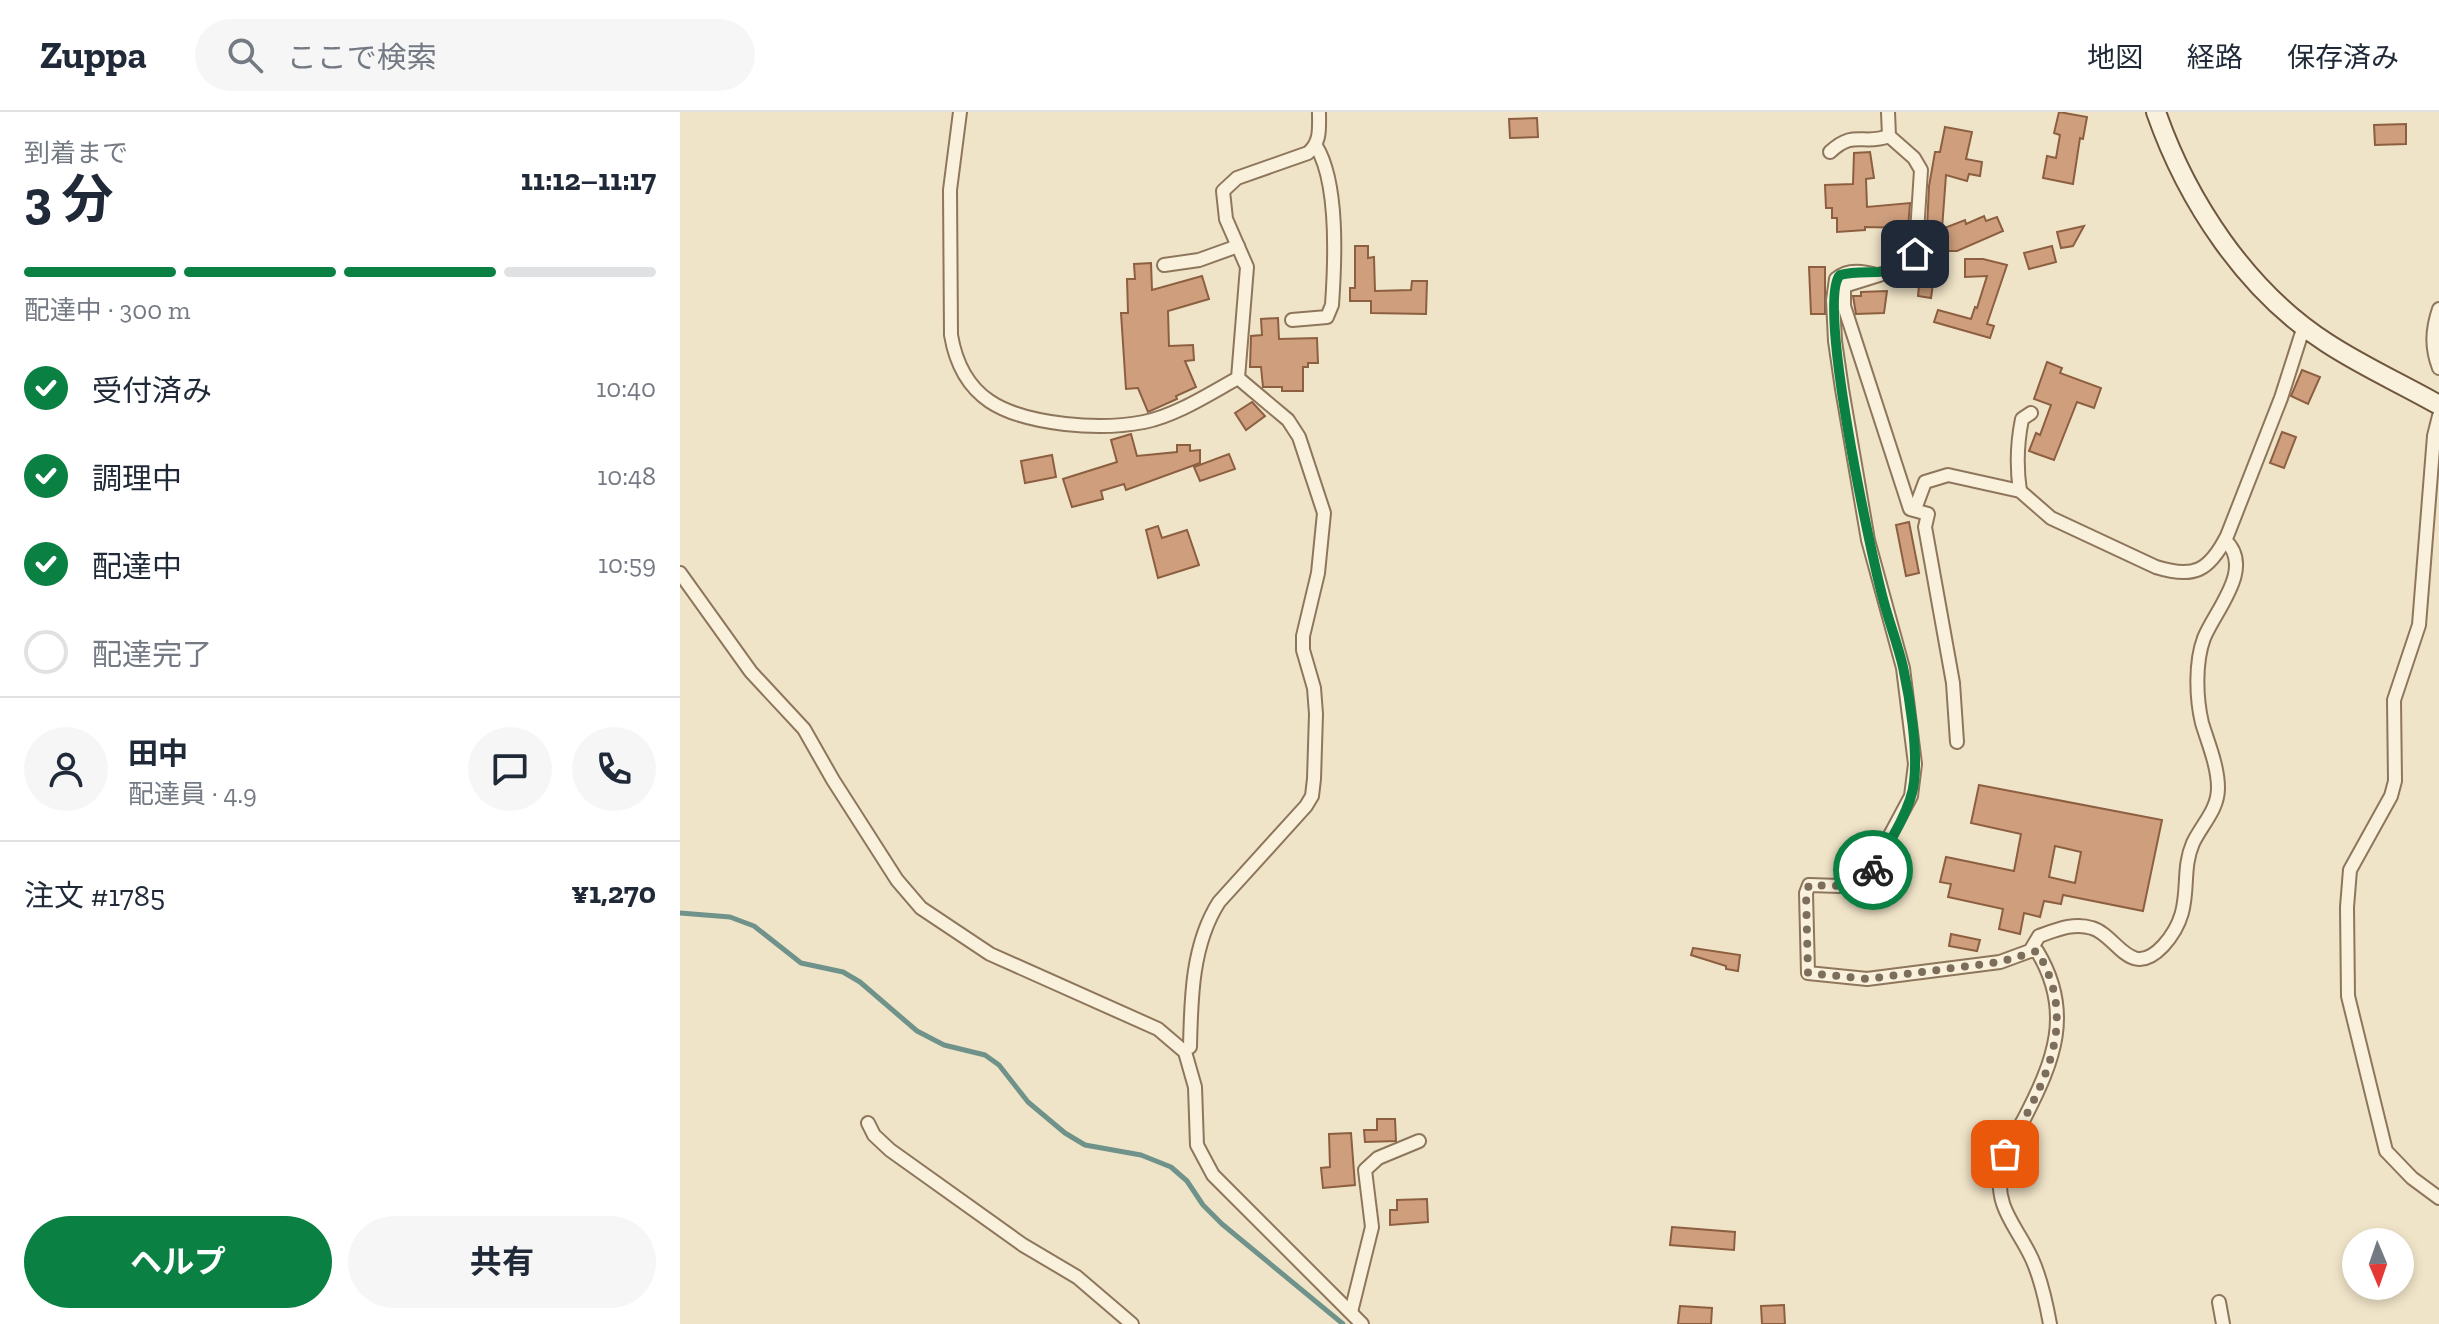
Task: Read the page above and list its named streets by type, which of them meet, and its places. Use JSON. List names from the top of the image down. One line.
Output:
{"north":"bottom","page":{"header":"Zuppa","search":"ここで検索","nav":["地図","経路","保存済み"],"heading":["3 分","到着まで","11:12–11:17"],"panel":["田中","配達員 · 4.9","注文 #1785","¥1,270"],"bar":"配達中 · 300 m","list":[["受付済み","10:40"],["調理中","10:48"],["配達中","10:59"],"配達完了"],"buttons":["ヘルプ","共有"]}}
